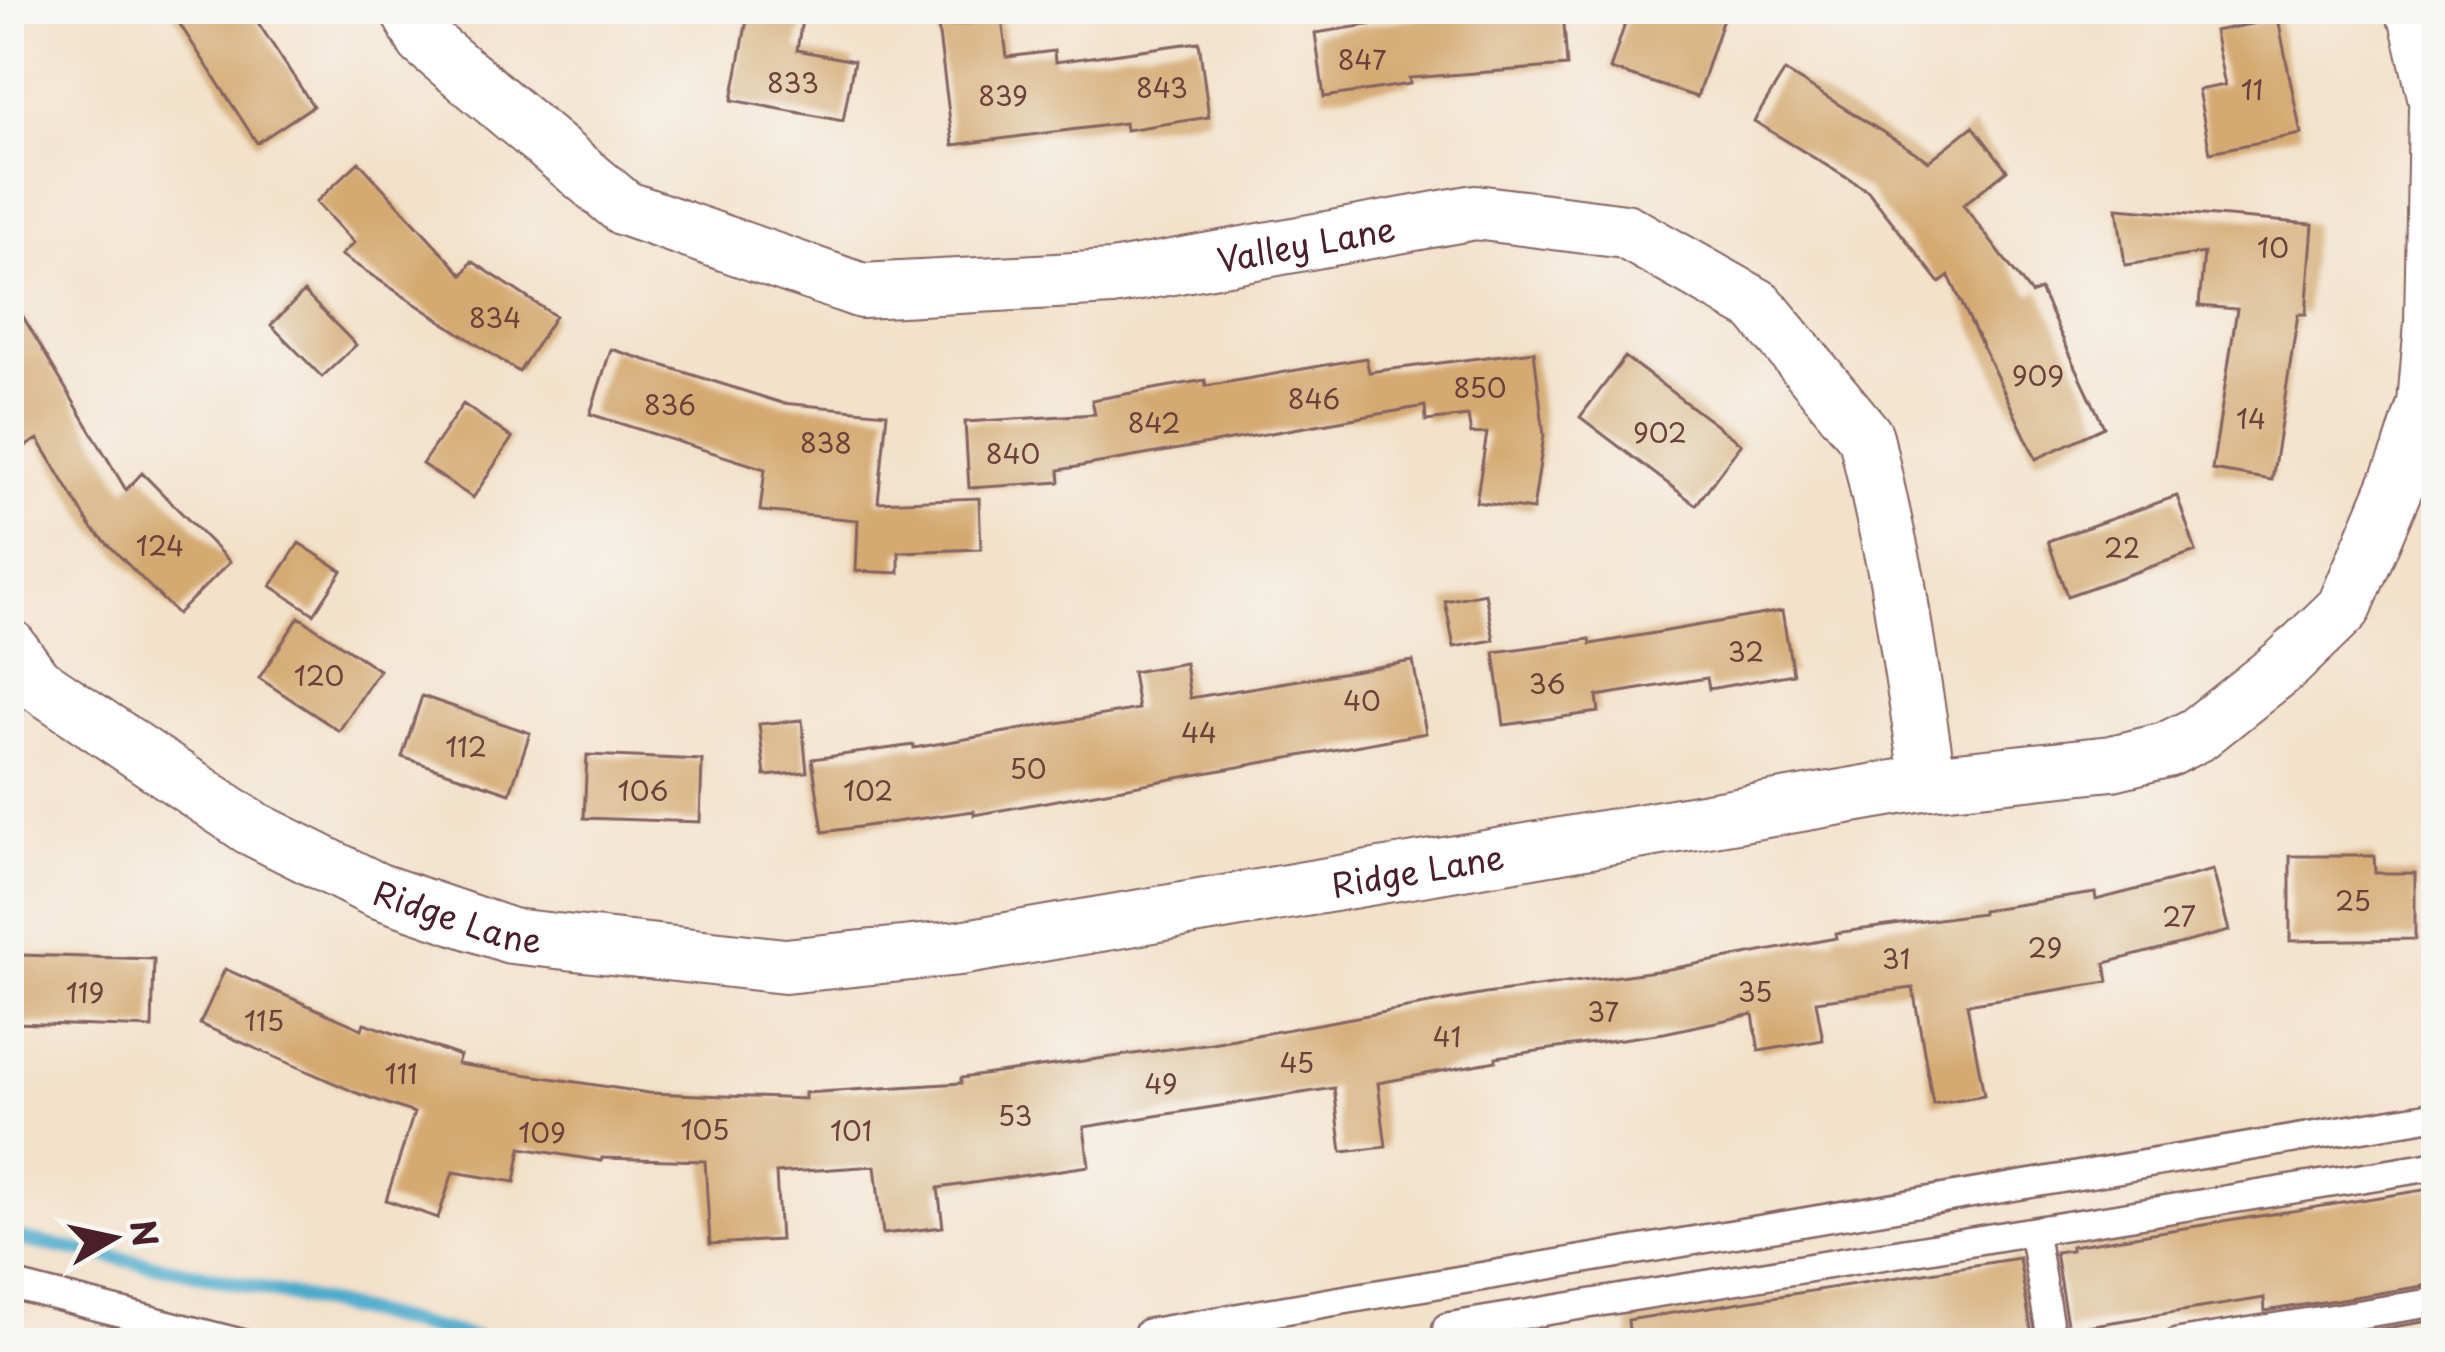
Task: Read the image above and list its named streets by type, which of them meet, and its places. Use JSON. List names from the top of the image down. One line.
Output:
{"streets":{"street":["Valley Lane","Ridge Lane"]},"crossings":[["Valley Lane","Ridge Lane"]],"house_numbers":["847","833","843","11","839","10","834","909","850","846","836","14","842","902","838","840","124","22","32","120","36","40","44","112","50","106","102","25","27","29","31","35","119","37","115","41","45","111","49","53","105","101","109"],"north":"right"}
